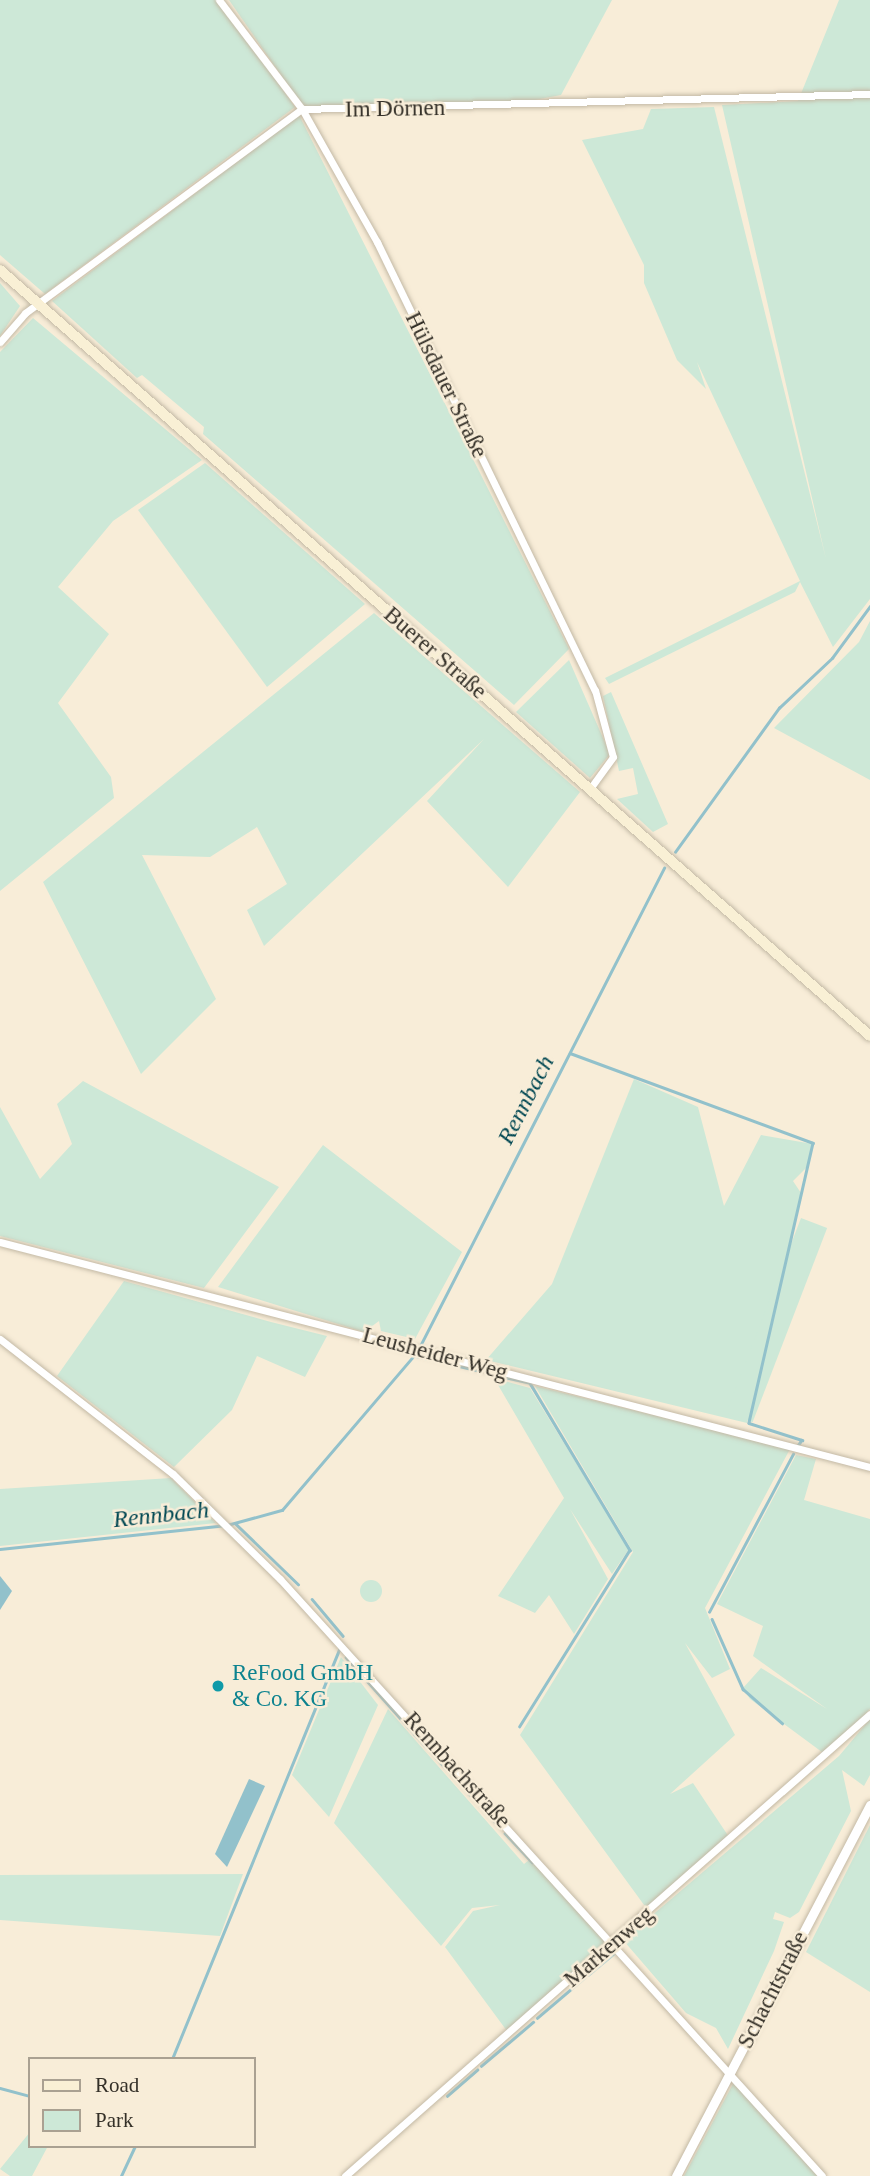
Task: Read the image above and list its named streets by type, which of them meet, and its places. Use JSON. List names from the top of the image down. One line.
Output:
{"streets":{"main road":["Buerer Straße"],"street":["Im Dörnen","Hülsdauer Straße","Leusheider Weg","Rennbachstraße","Markenweg","Schachtstraße"]},"crossings":[["Im Dörnen","Hülsdauer Straße"],["Hülsdauer Straße","Buerer Straße"],["Rennbachstraße","Markenweg"],["Rennbachstraße","Schachtstraße"]],"water":["Rennbach"],"places":["ReFood GmbH & Co. KG"],"legend":["Road","Park"]}
